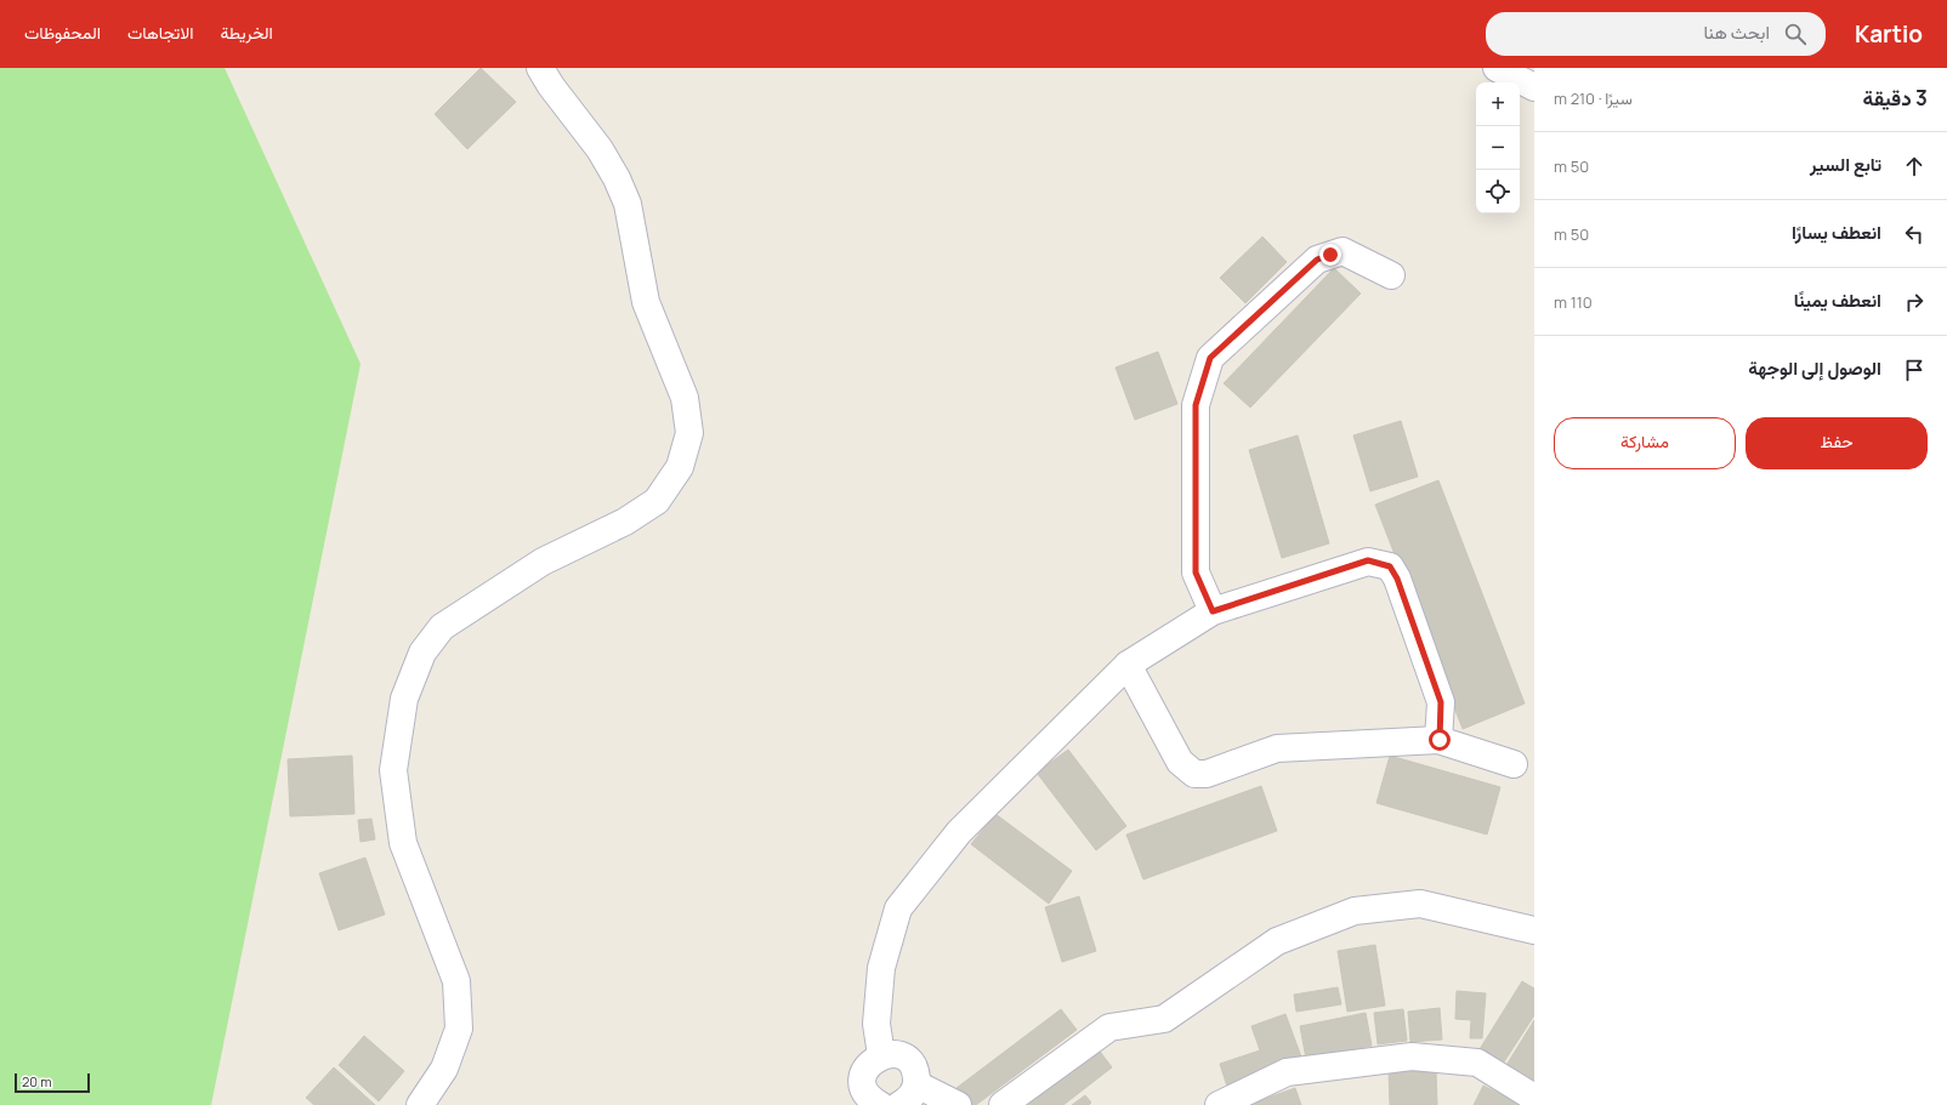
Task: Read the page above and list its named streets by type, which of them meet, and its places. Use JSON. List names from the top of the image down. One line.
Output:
{"scale_bar":"20 m","page":{"header":"Kartio","search":"ابحث هنا","nav":["الخريطة","الاتجاهات","المحفوظات"],"heading":["3 دقيقة","سيرًا · 210 m"],"map_buttons":["+","−"],"list":[["تابع السير","50 m"],["انعطف يسارًا","50 m"],["انعطف يمينًا","110 m"],"الوصول إلى الوجهة"],"buttons":["حفظ","مشاركة"],"scale":"20 m"}}
